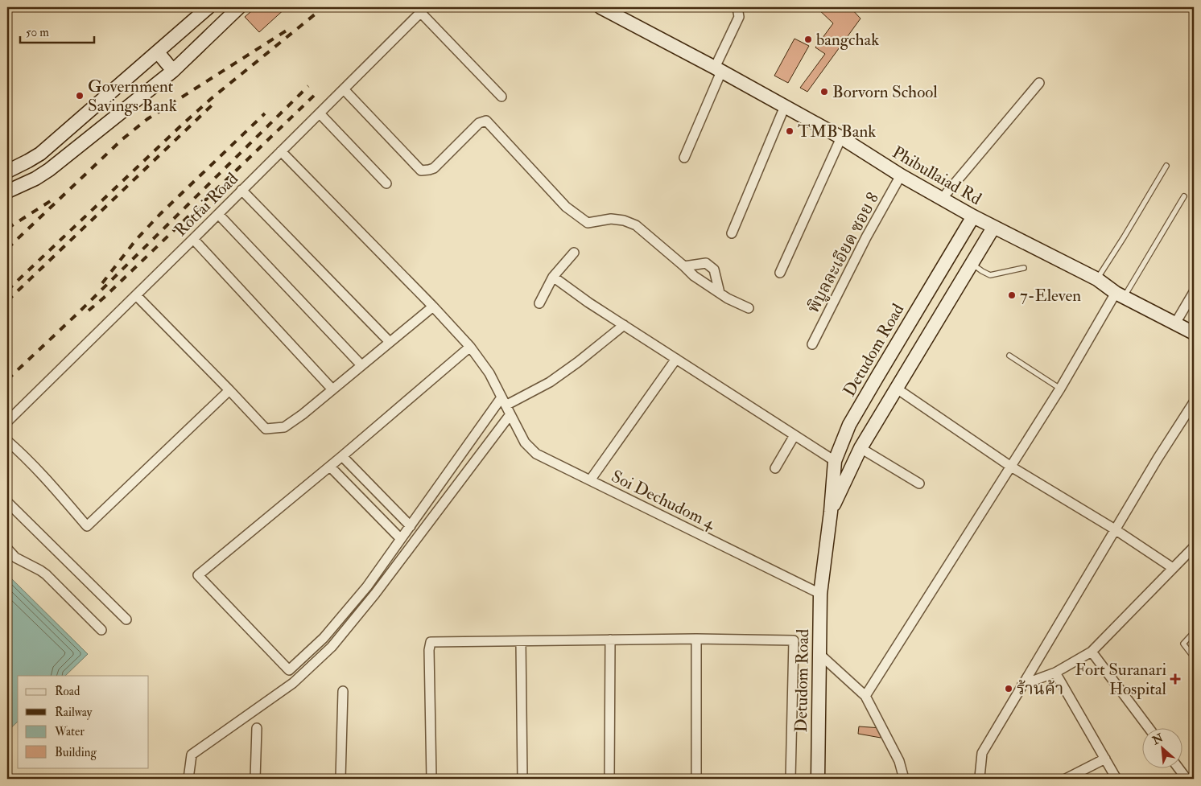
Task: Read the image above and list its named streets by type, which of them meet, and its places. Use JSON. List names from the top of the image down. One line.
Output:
{"streets":{"main road":["Phibullaiad Rd","Detudom Road"],"street":["Rotfai Road","พิบูลละเอียด ซอย 8","Soi Dechudom 4"]},"crossings":[["Phibullaiad Rd","พิบูลละเอียด ซอย 8"],["Phibullaiad Rd","Detudom Road"],["Rotfai Road","Soi Dechudom 4"],["Detudom Road","Soi Dechudom 4"]],"places":{"other":["bangchak","Borvorn School","Government Savings Bank","TMB Bank","7-Eleven","ร้านค้า"],"health":["Fort Suranari Hospital"]},"legend":["Road","Railway","Water","Building"],"scale_bar":"50 m","north":"top left"}
